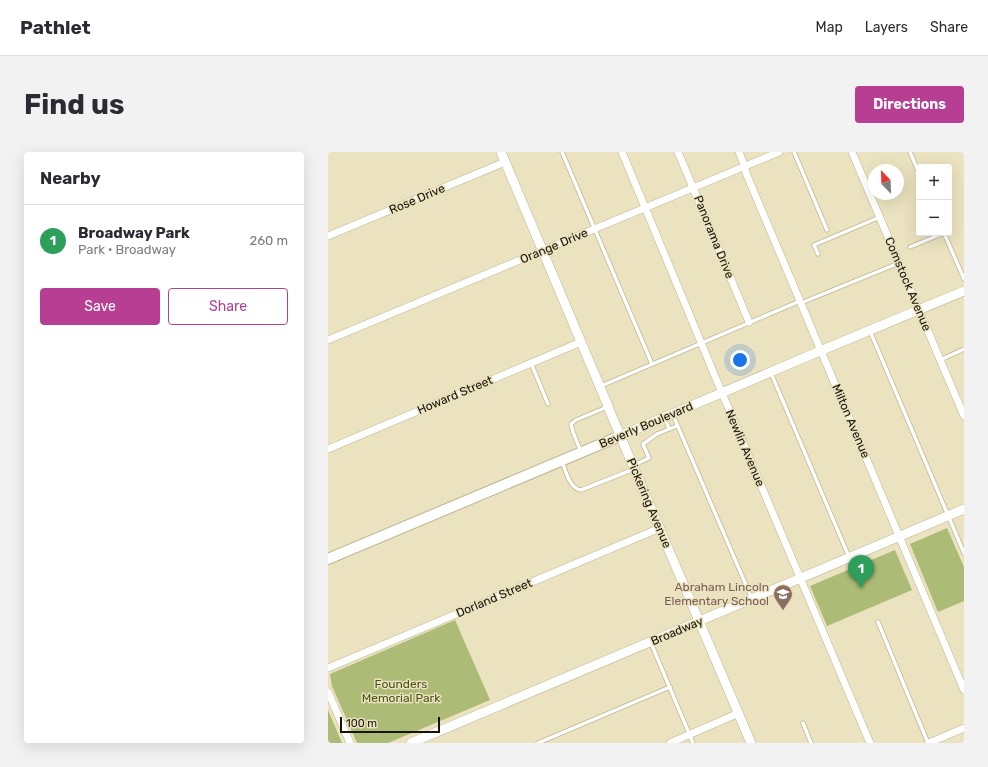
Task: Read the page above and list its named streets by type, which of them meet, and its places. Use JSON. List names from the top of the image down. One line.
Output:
{"streets":{"main road":["Beverly Boulevard"],"street":["Rose Drive","Panorama Drive","Orange Drive","Comstock Avenue","Howard Street","Milton Avenue","Newlin Avenue","Pickering Avenue","Dorland Street","Broadway"]},"crossings":[["Rose Drive","Pickering Avenue"],["Panorama Drive","Orange Drive"],["Orange Drive","Milton Avenue"],["Orange Drive","Newlin Avenue"],["Orange Drive","Pickering Avenue"],["Comstock Avenue","Beverly Boulevard"],["Howard Street","Pickering Avenue"],["Milton Avenue","Beverly Boulevard"],["Milton Avenue","Broadway"],["Beverly Boulevard","Newlin Avenue"],["Beverly Boulevard","Pickering Avenue"],["Newlin Avenue","Broadway"],["Pickering Avenue","Dorland Street"],["Pickering Avenue","Broadway"]],"parks":["Founders Memorial Park"],"places":{"school or university":["Abraham Lincoln Elementary School"]},"scale_bar":"100 m","north":"top left","page":{"header":"Pathlet","nav":["Map","Layers","Share"],"buttons":["Directions",["Save","Share"]],"title":"Find us","heading":"Nearby","map_buttons":["+","−"],"list":[{"mark":"1","name":"Broadway Park","note":"Park · Broadway","value":"260 m"}],"pins":"1","scale":"100 m"}}
